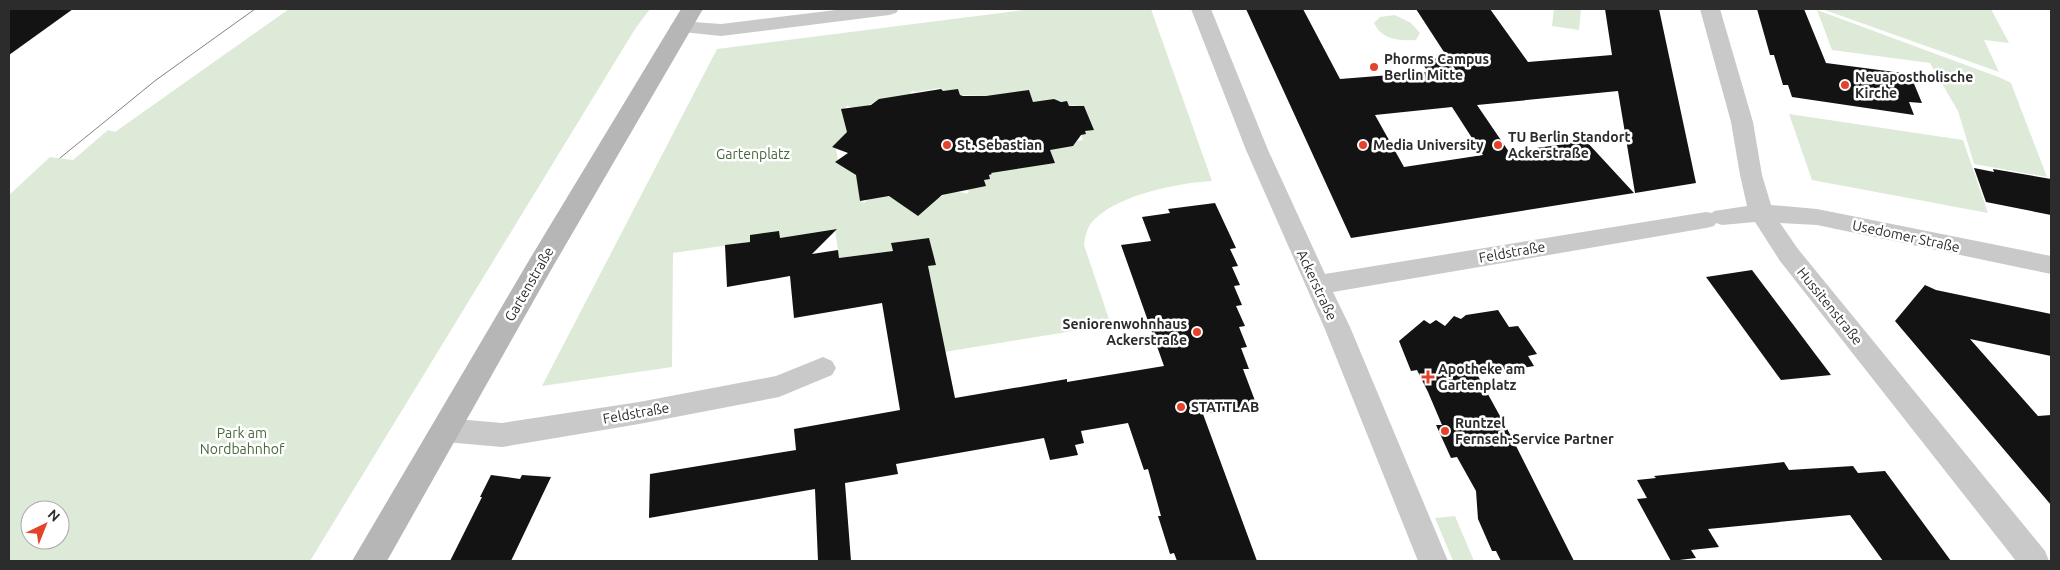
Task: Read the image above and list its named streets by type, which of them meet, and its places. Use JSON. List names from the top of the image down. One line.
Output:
{"streets":{"street":["Usedomer Straße","Feldstraße","Gartenstraße","Ackerstraße","Hussitenstraße"]},"crossings":[["Usedomer Straße","Feldstraße"],["Usedomer Straße","Hussitenstraße"],["Feldstraße","Gartenstraße"],["Feldstraße","Ackerstraße"],["Feldstraße","Hussitenstraße"]],"parks":["Gartenplatz","Park am Nordbahnhof"],"places":{"other":["Phorms Campus Berlin Mitte","Neuapostholische Kirche","St. Sebastian","Media University","TU Berlin Standort Ackerstraße","Seniorenwohnhaus Ackerstraße","STATTLAB","Runtzel Fernseh-Service Partner"],"health":["Apotheke am Gartenplatz"]},"north":"top right"}
